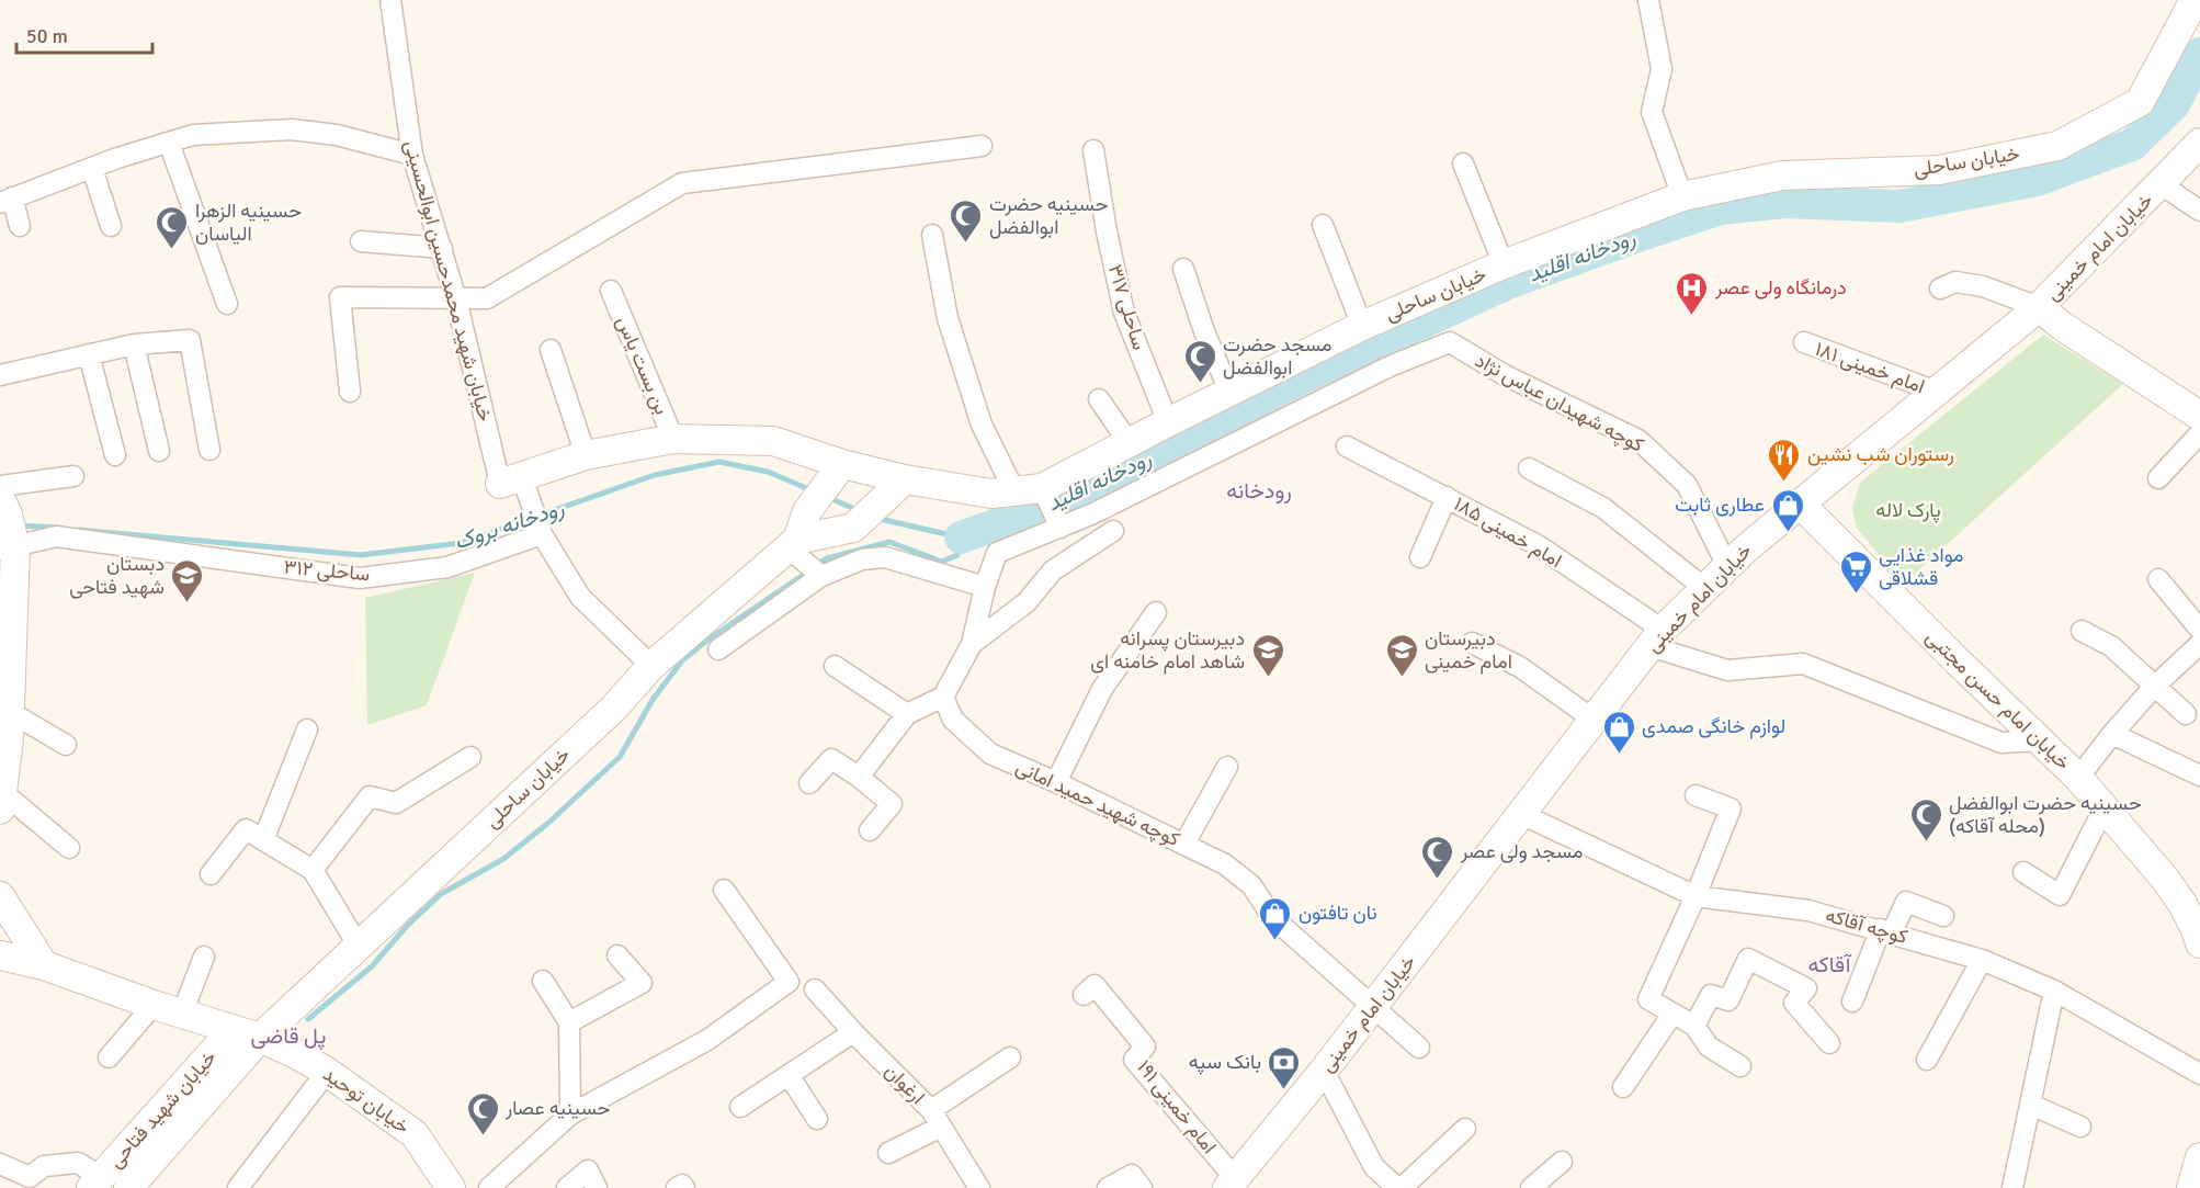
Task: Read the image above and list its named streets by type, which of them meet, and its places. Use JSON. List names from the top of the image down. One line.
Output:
{"streets":{"street":["خیابان ساحلی","خیابان امام خمینی","خیابان شهید محمدحسین ابوالحسینی","ساحلی ۳۱۷","بن بست یاس","امام خمینی ۱۸۱","کوچه شهیدان عباس نژاد","امام خمینی ۱۸۵","ساحلی ۳۱۲","خیابان امام حسن مجتبی","کوچه شهید حمید امانی","کوچه آقاکه","ارغوان","خیابان توحید","امام خمینی ۱۹۱","خیابان شهید فتاحی"]},"crossings":[["خیابان ساحلی","خیابان شهید محمدحسین ابوالحسینی"],["خیابان ساحلی","ساحلی ۳۱۷"],["خیابان ساحلی","بن بست یاس"],["خیابان ساحلی","خیابان توحید"],["خیابان ساحلی","خیابان شهید فتاحی"],["خیابان امام خمینی","امام خمینی ۱۸۱"],["خیابان امام خمینی","کوچه شهیدان عباس نژاد"],["خیابان امام خمینی","امام خمینی ۱۸۵"],["خیابان امام خمینی","خیابان امام حسن مجتبی"],["خیابان امام خمینی","کوچه شهید حمید امانی"],["خیابان امام خمینی","کوچه آقاکه"],["خیابان امام خمینی","امام خمینی ۱۹۱"],["خیابان شهید محمدحسین ابوالحسینی","ساحلی ۳۱۲"],["امام خمینی ۱۸۵","خیابان امام حسن مجتبی"],["خیابان توحید","خیابان شهید فتاحی"]],"districts":["رودخانه","آقاکه","پل قاضی"],"water":["رودخانه اقلید","رودخانه بروک"],"parks":["پارک لاله"],"places":{"mosque":["حسینیه حضرت ابوالفضل","حسینیه الزهرا الیاسان","مسجد حضرت ابوالفضل","حسینیه حضرت ابوالفضل (محله آقاکه)","مسجد ولی عصر","حسینیه عصار"],"hospital":["درمانگاه ولی عصر"],"restaurant":["رستوران شب نشین"],"shop":["عطاری ثابت","لوازم خانگی صمدی","نان تافتون"],"supermarket":["مواد غذایی قشلاقی"],"school or university":["دبستان شهید فتاحی","دبیرستان پسرانه شاهد امام خامنه ای","دبیرستان امام خمینی"],"bank":["بانک سپه"]},"scale_bar":"50 m"}
